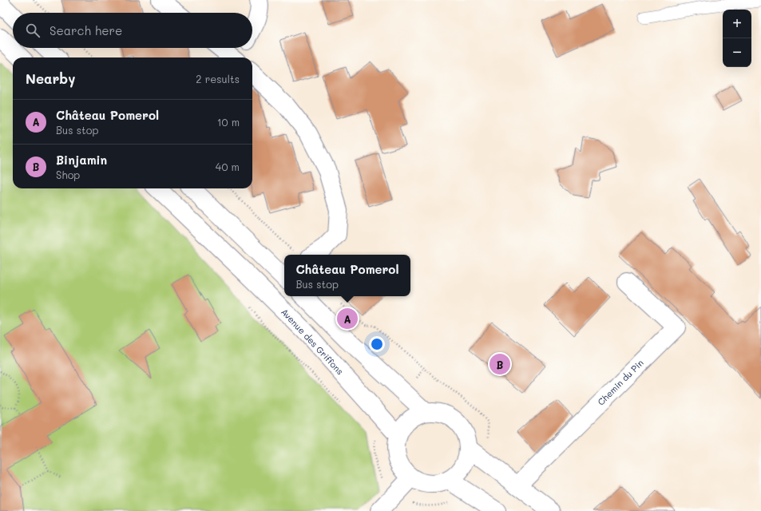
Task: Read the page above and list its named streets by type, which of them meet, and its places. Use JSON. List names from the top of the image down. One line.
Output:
{"streets":{"street":["Avenue des Griffons","Chemin du Pin"]},"page":{"map_buttons":["+","−"],"search":"Search here","heading":["Nearby","2 results"],"list":[{"mark":"A","name":"Château Pomerol","note":"Bus stop","value":"10 m"},{"mark":"B","name":"Binjamin","note":"Shop","value":"40 m"}],"popup":["Château Pomerol","Bus stop"],"pins":["A","B"]}}
